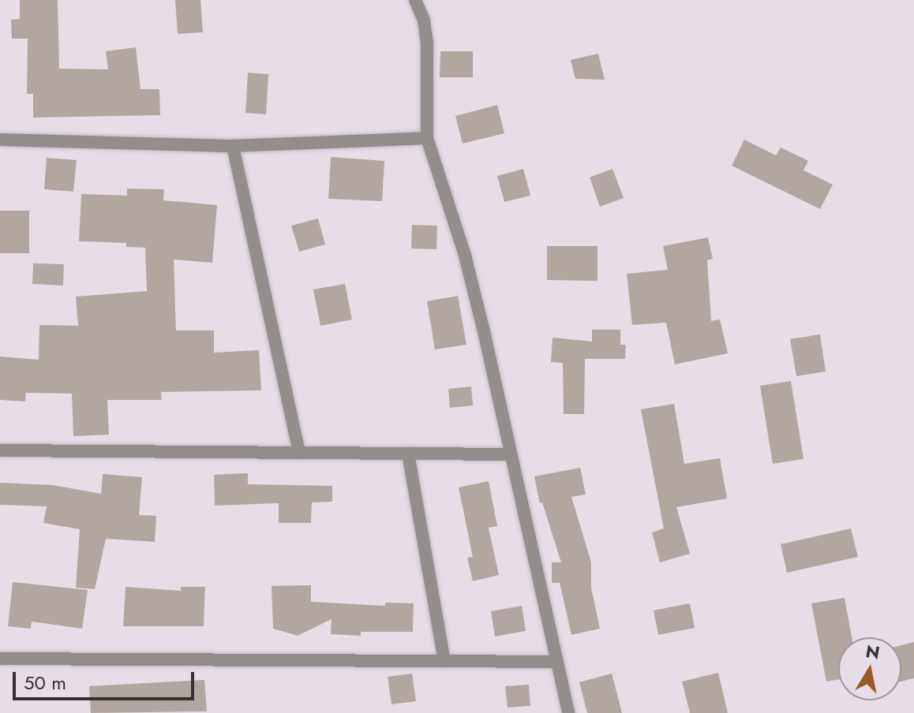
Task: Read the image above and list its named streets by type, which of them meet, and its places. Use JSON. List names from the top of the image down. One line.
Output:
{"scale_bar":"50 m","north":"top"}
